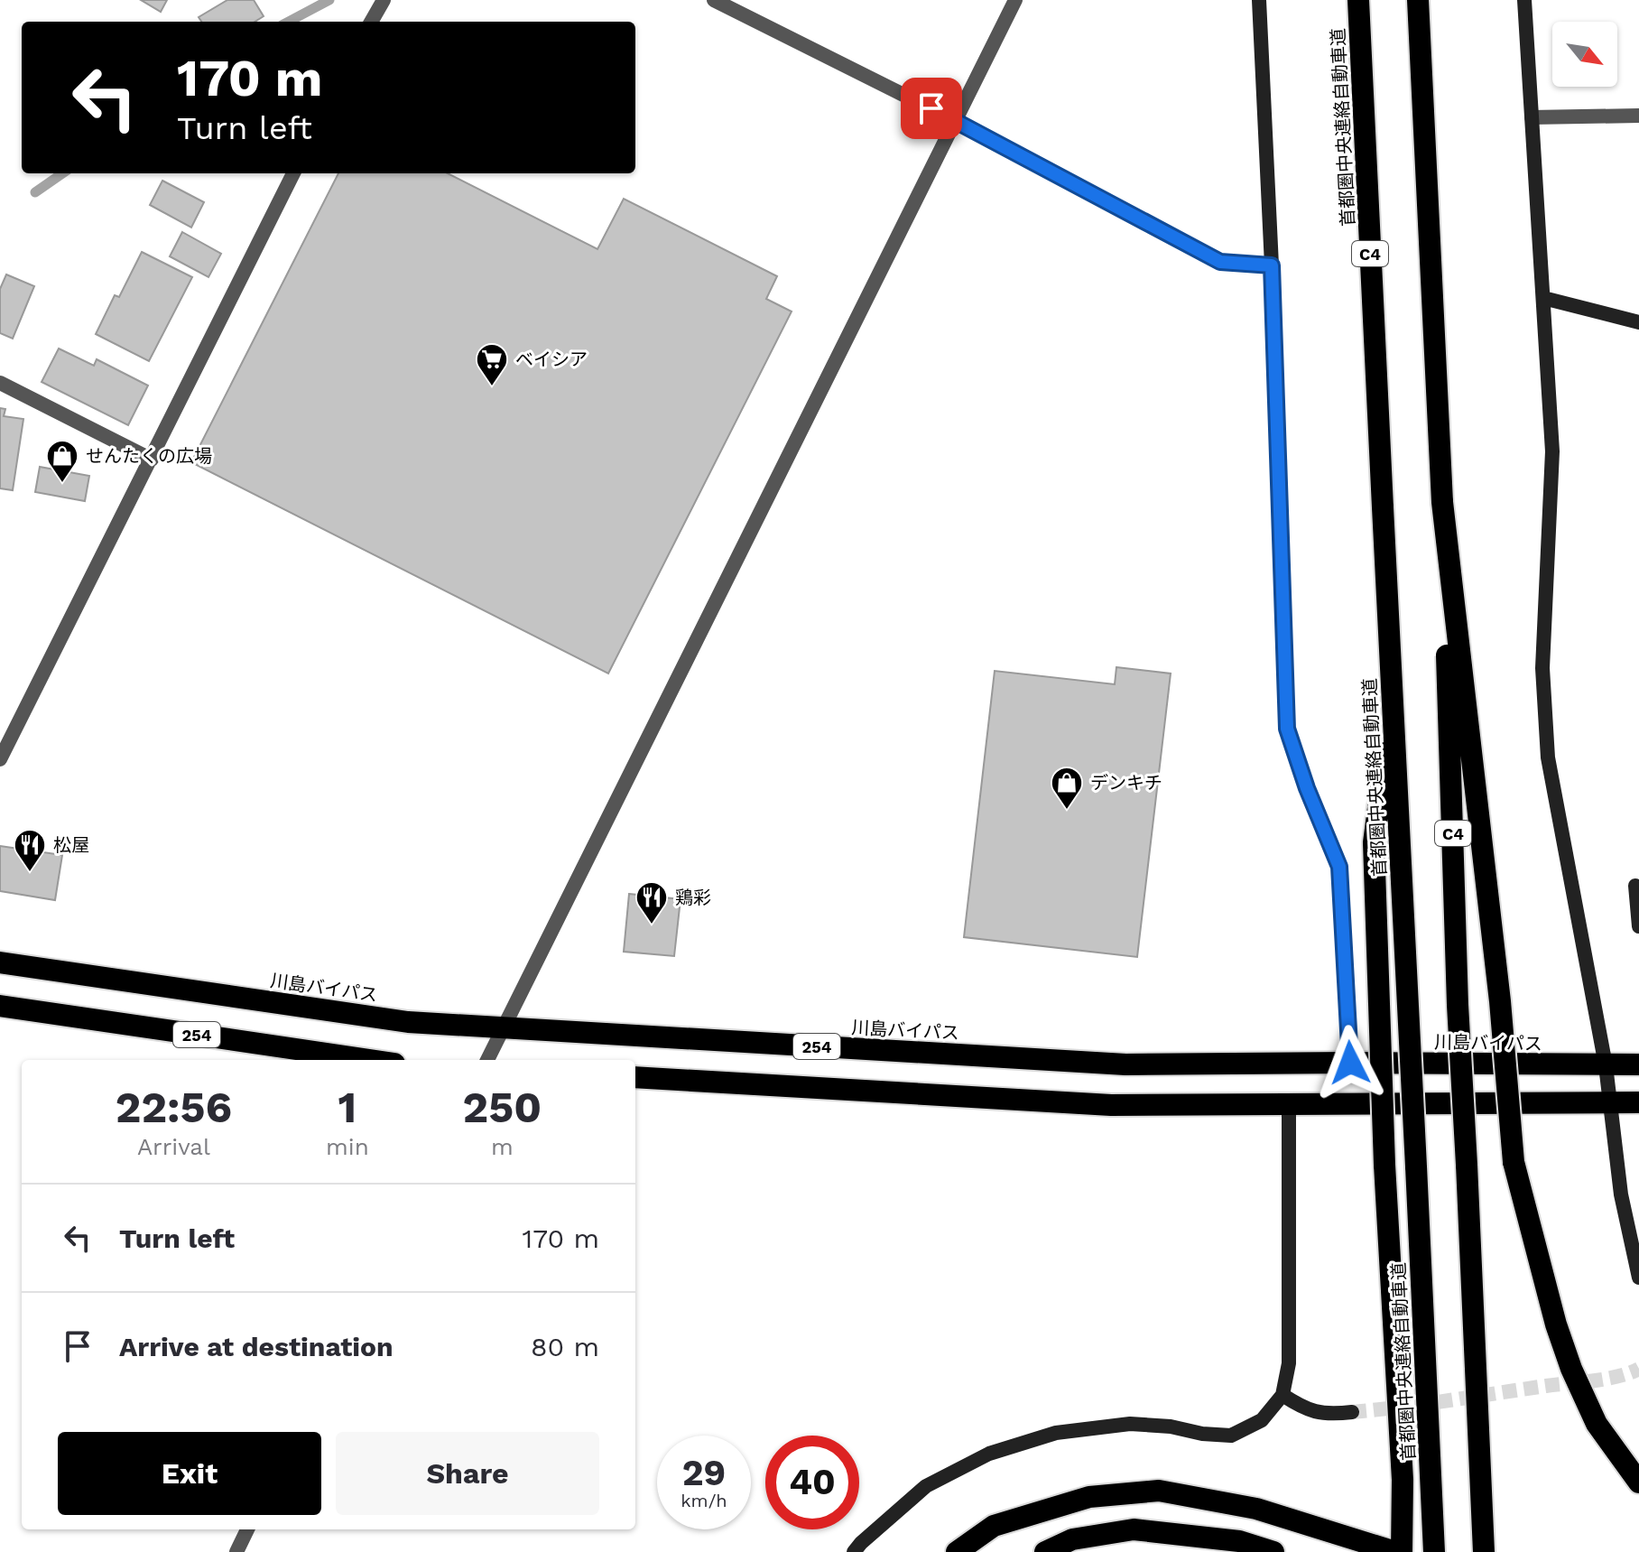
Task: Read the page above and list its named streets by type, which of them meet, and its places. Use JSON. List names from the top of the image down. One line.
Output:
{"streets":{"highway":["首都圏中央連絡自動車道","C4","川島バイパス","254"]},"crossings":[["首都圏中央連絡自動車道","C4"]],"places":{"supermarket":["ベイシア"],"shop":["せんたくの広場","デンキチ"],"restaurant":["松屋","鶏彩"]},"north":"bottom right","page":{"turn":["170 m","Turn left"],"eta":["22:56","Arrival","1","min","250","m"],"list":[{"name":"Turn left","value":"170 m"},{"name":"Arrive at destination","value":"80 m"}],"buttons":["Exit","Share"],"speed":"29 km/h","limit":"40"}}
